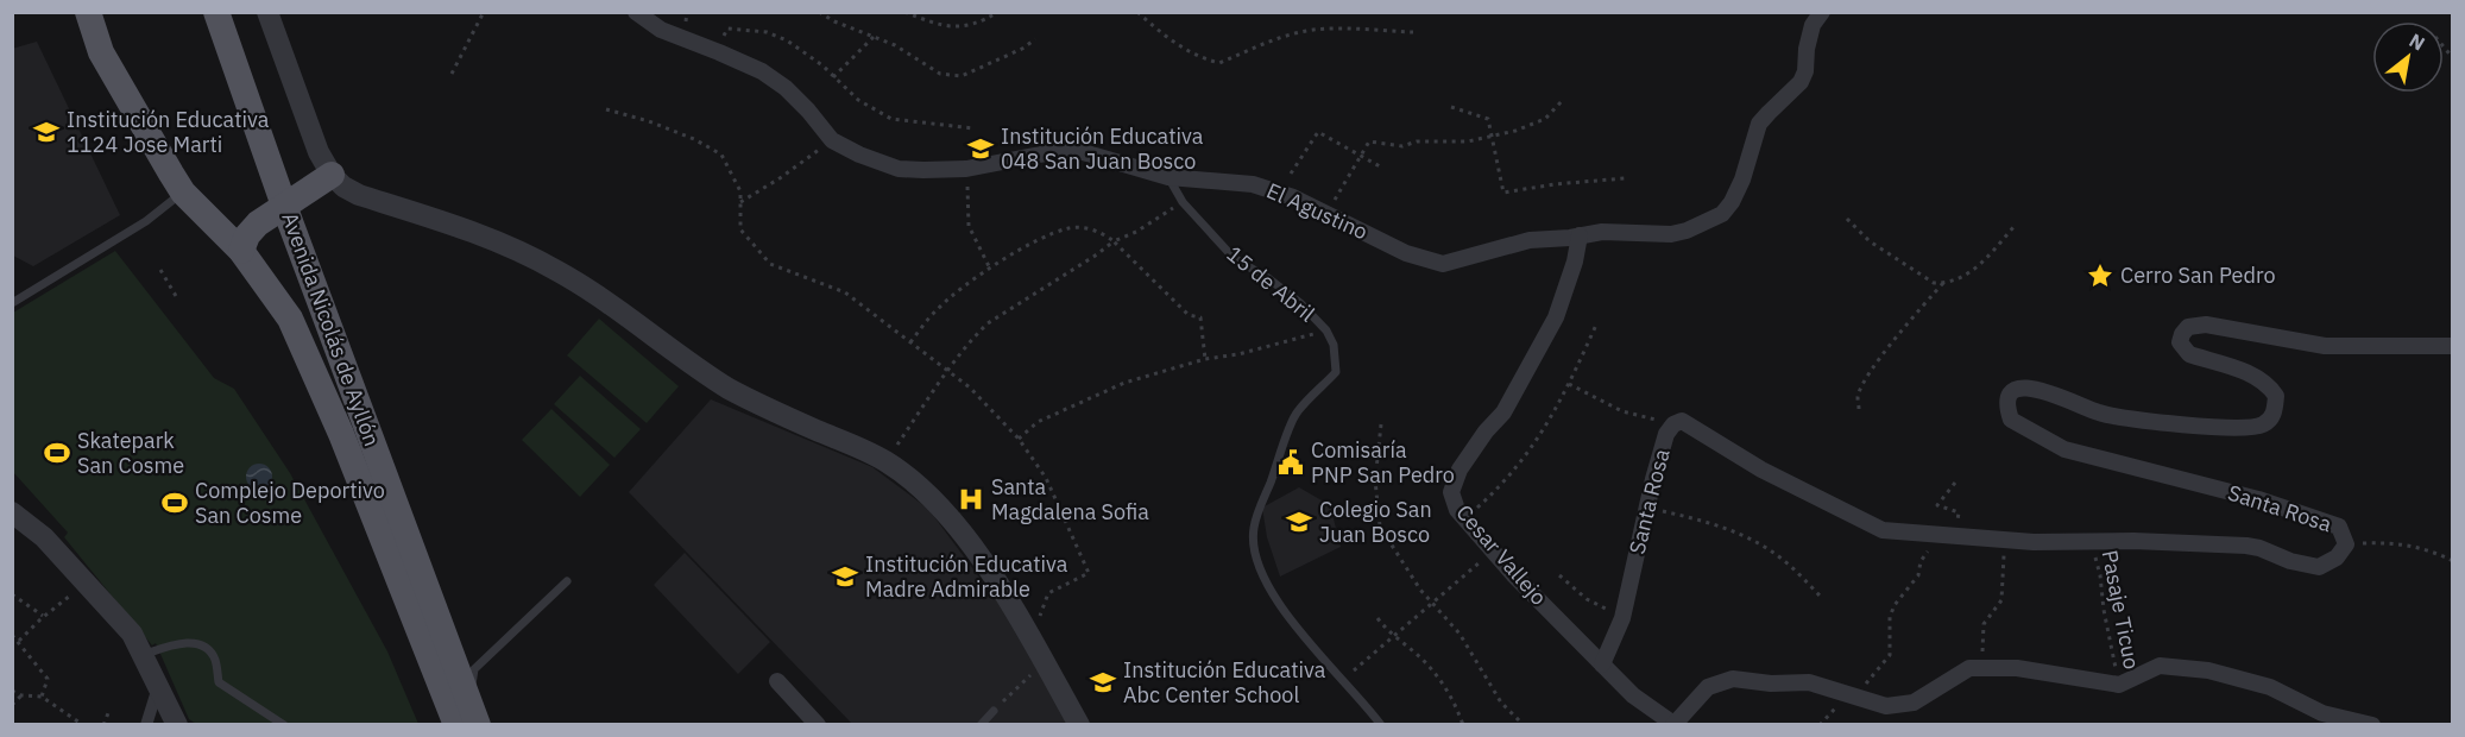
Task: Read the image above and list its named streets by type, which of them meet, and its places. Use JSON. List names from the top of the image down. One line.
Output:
{"streets":{"main road":["Avenida Nicolás de Ayllón"],"street":["El Agustino","Santa Rosa","Cesar Vallejo"],"lane":["15 de Abril"],"path":["Pasaje Ticuo"]},"crossings":[["El Agustino","15 de Abril"],["El Agustino","Cesar Vallejo"],["Santa Rosa","Cesar Vallejo"],["Santa Rosa","Pasaje Ticuo"]],"places":{"school or university":["Institución Educativa 1124 Jose Marti","Institución Educativa 048 San Juan Bosco","Colegio San Juan Bosco","Institución Educativa Madre Admirable","Institución Educativa Abc Center School"],"place":["Cerro San Pedro"],"sports":["Skatepark San Cosme","Complejo Deportivo San Cosme"],"public building":["Comisaría PNP San Pedro"],"hospital":["Santa Magdalena Sofia"]},"north":"top right"}
